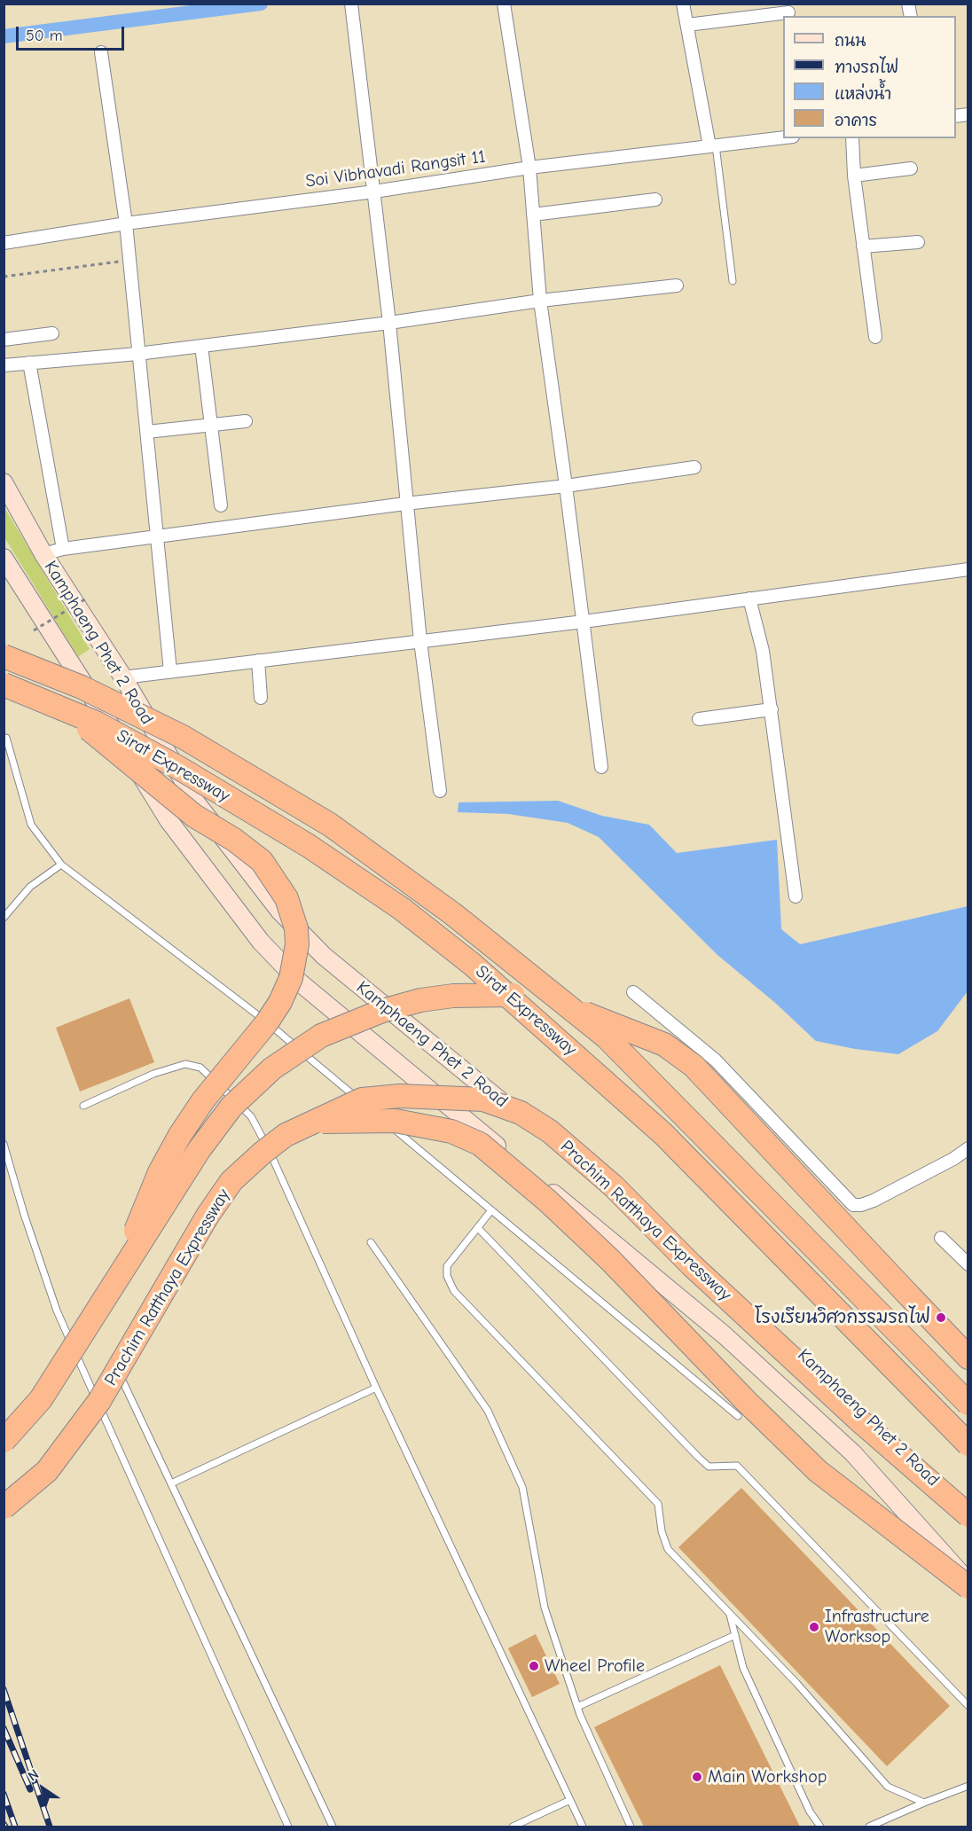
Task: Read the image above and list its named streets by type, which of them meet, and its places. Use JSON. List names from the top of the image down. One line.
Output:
{"streets":{"highway":["Sirat Expressway","Prachim Ratthaya Expressway"],"main road":["Kamphaeng Phet 2 Road"],"street":["Soi Vibhavadi Rangsit 11"]},"crossings":[["Kamphaeng Phet 2 Road","Prachim Ratthaya Expressway"]],"places":["โรงเรียนวิศวกรรมรถไฟ","Infrastructure Worksop","Wheel Profile","Main Workshop"],"legend":["ถนน","ทางรถไฟ","แหล่งน้ำ","อาคาร"],"scale_bar":"50 m","north":"top left"}
